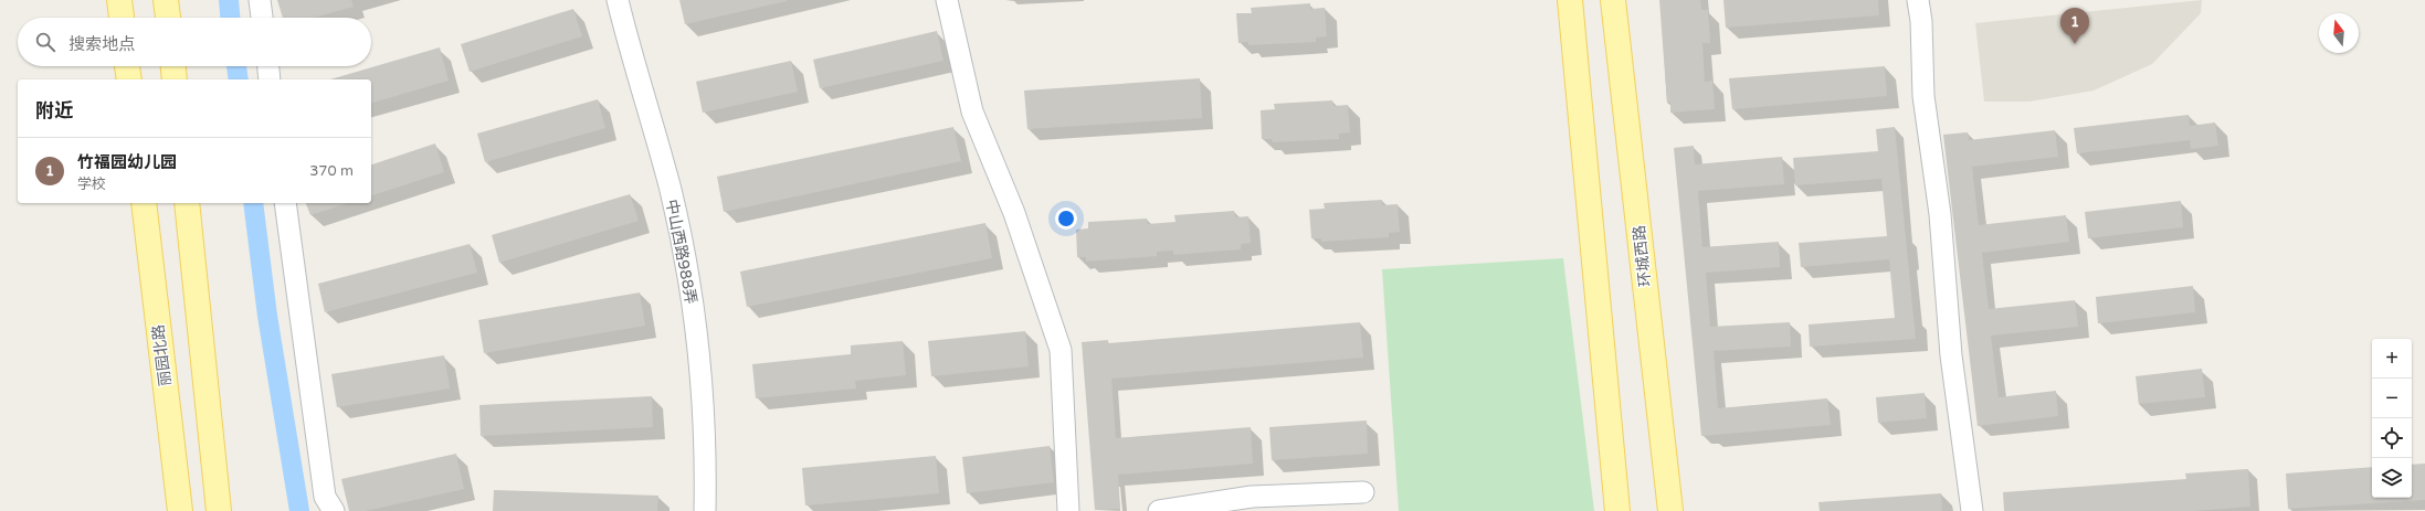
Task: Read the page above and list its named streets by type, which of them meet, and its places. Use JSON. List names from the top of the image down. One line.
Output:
{"streets":{"main road":["环城西路","丽园北路"],"street":["中山西路988弄"]},"north":"top","page":{"pins":"1","search":"搜索地点","heading":"附近","list":[{"mark":"1","name":"竹福园幼儿园","note":"学校","value":"370 m"}],"map_buttons":["+","−"]}}
